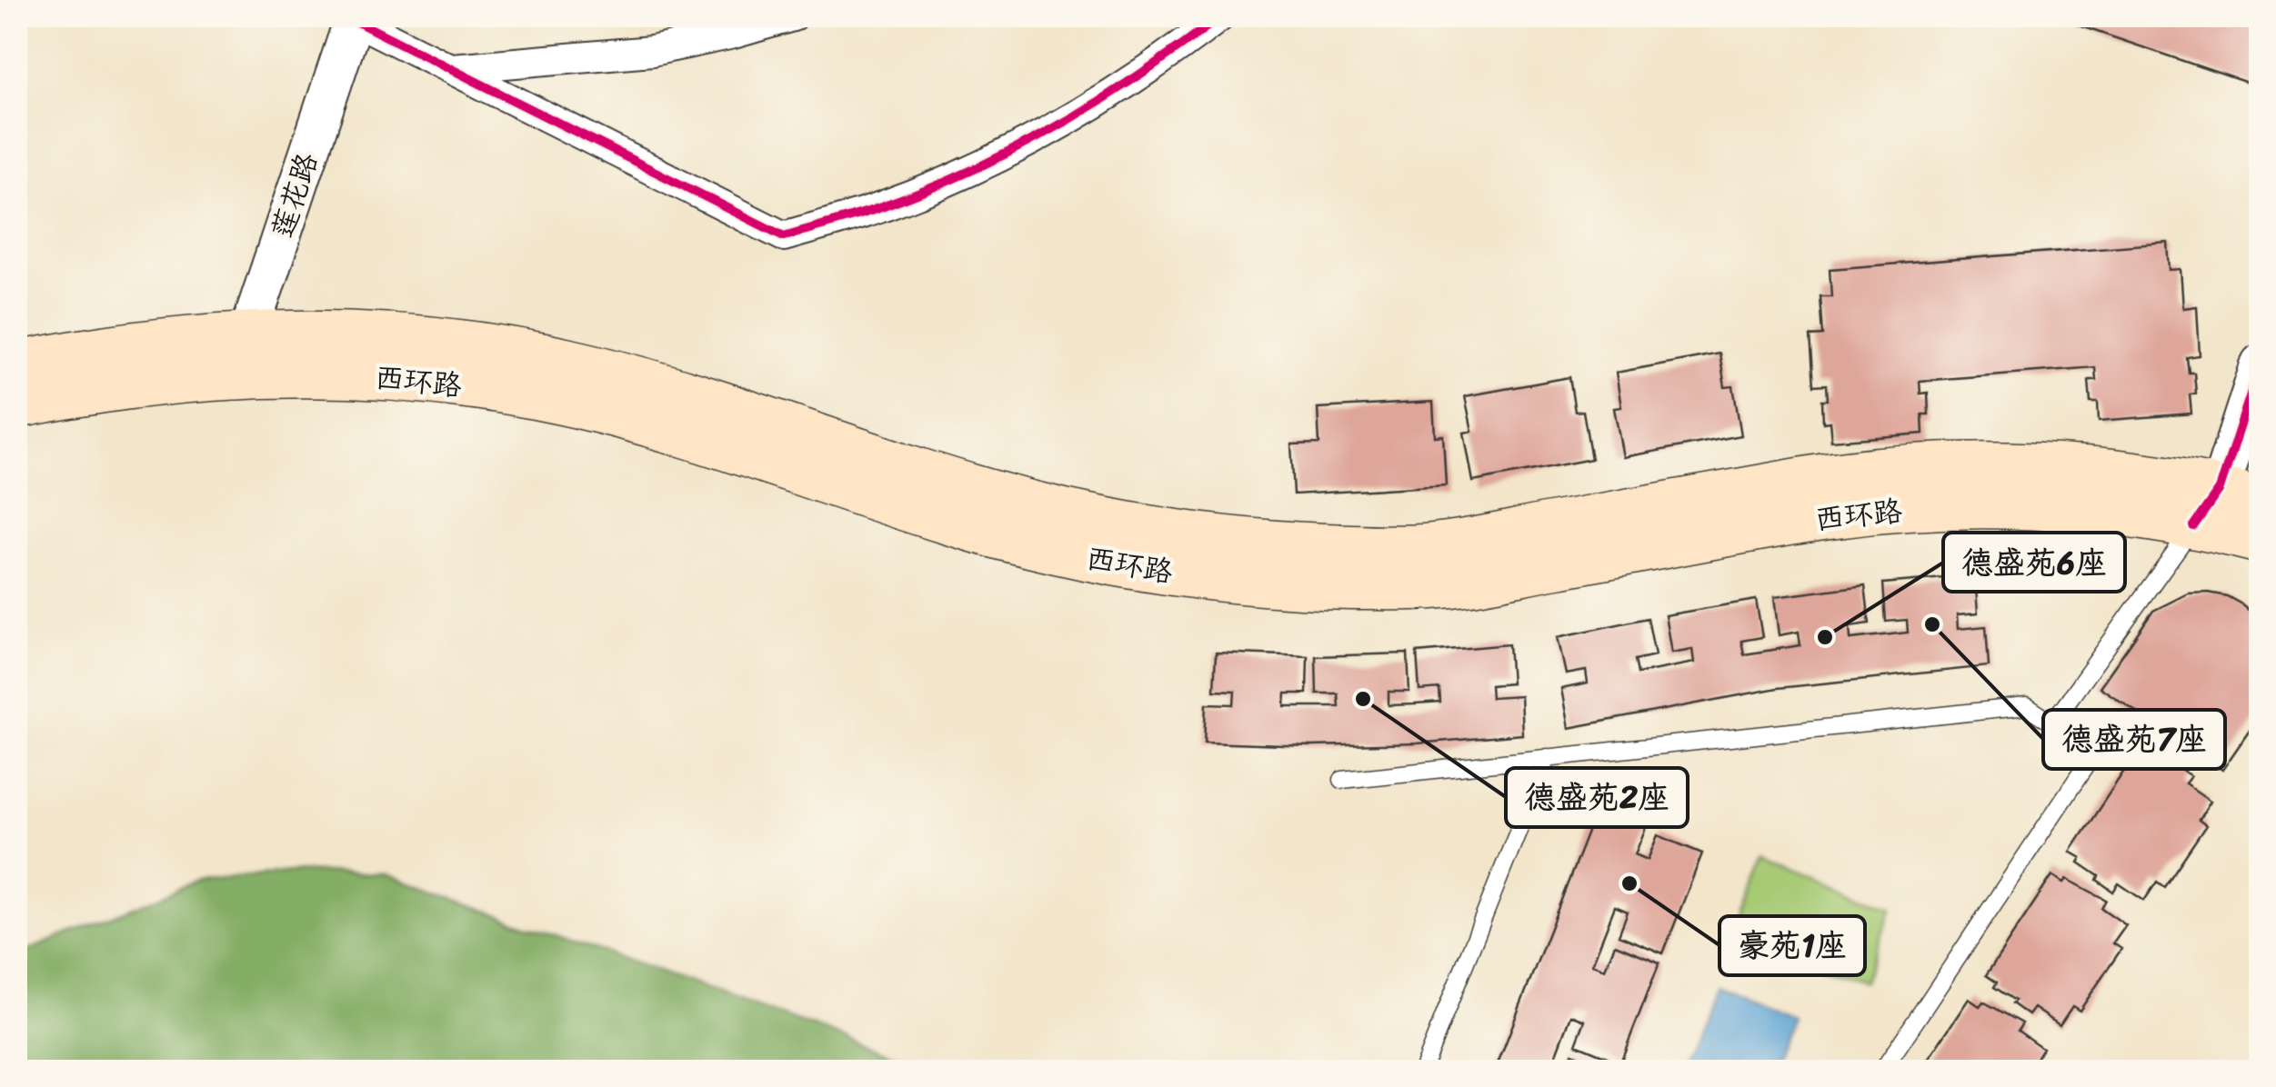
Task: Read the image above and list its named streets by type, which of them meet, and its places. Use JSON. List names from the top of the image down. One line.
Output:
{"streets":{"main road":["西环路"],"street":["莲花路"]},"crossings":[["莲花路","西环路"]],"places":["德盛苑7座","德盛苑6座","德盛苑2座","豪苑1座"]}
